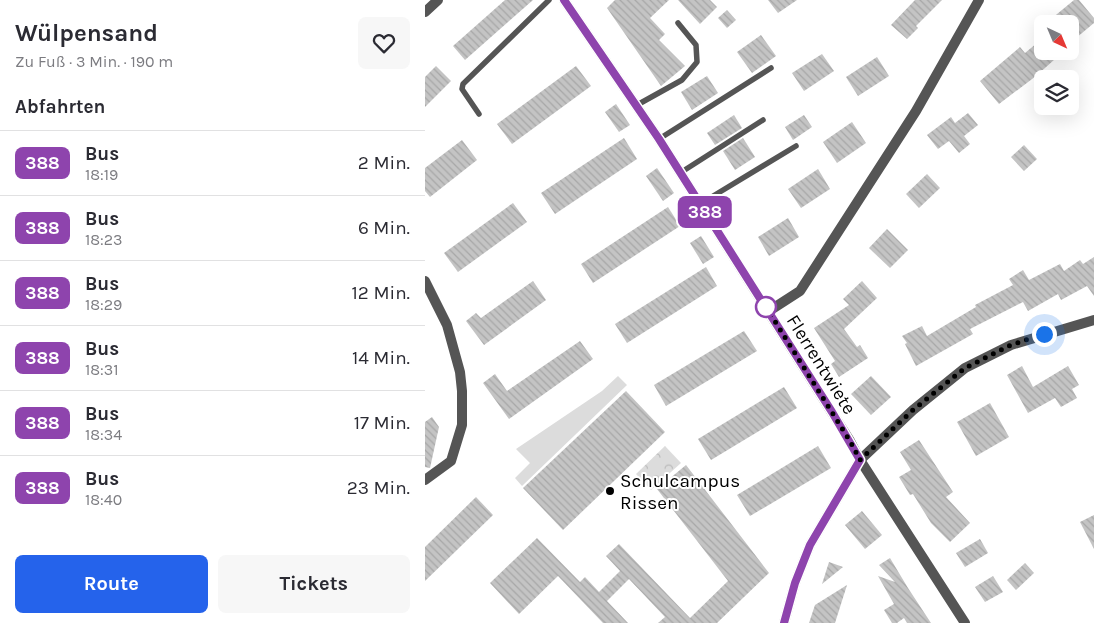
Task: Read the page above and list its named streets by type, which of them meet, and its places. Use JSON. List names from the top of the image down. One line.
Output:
{"streets":{"street":["Flerrentwiete"]},"places":["Schulcampus Rissen"],"lines":["bus line 388"],"north":"bottom right","page":{"heading":[["Wülpensand","Zu Fuß · 3 Min. · 190 m"],"Abfahrten"],"on_map":"388","list":[{"mark":"388","name":"Bus","note":"18:19","value":"2 Min."},{"mark":"388","name":"Bus","note":"18:23","value":"6 Min."},{"mark":"388","name":"Bus","note":"18:29","value":"12 Min."},{"mark":"388","name":"Bus","note":"18:31","value":"14 Min."},{"mark":"388","name":"Bus","note":"18:34","value":"17 Min."},{"mark":"388","name":"Bus","note":"18:40","value":"23 Min."}],"buttons":["Route","Tickets"]}}
